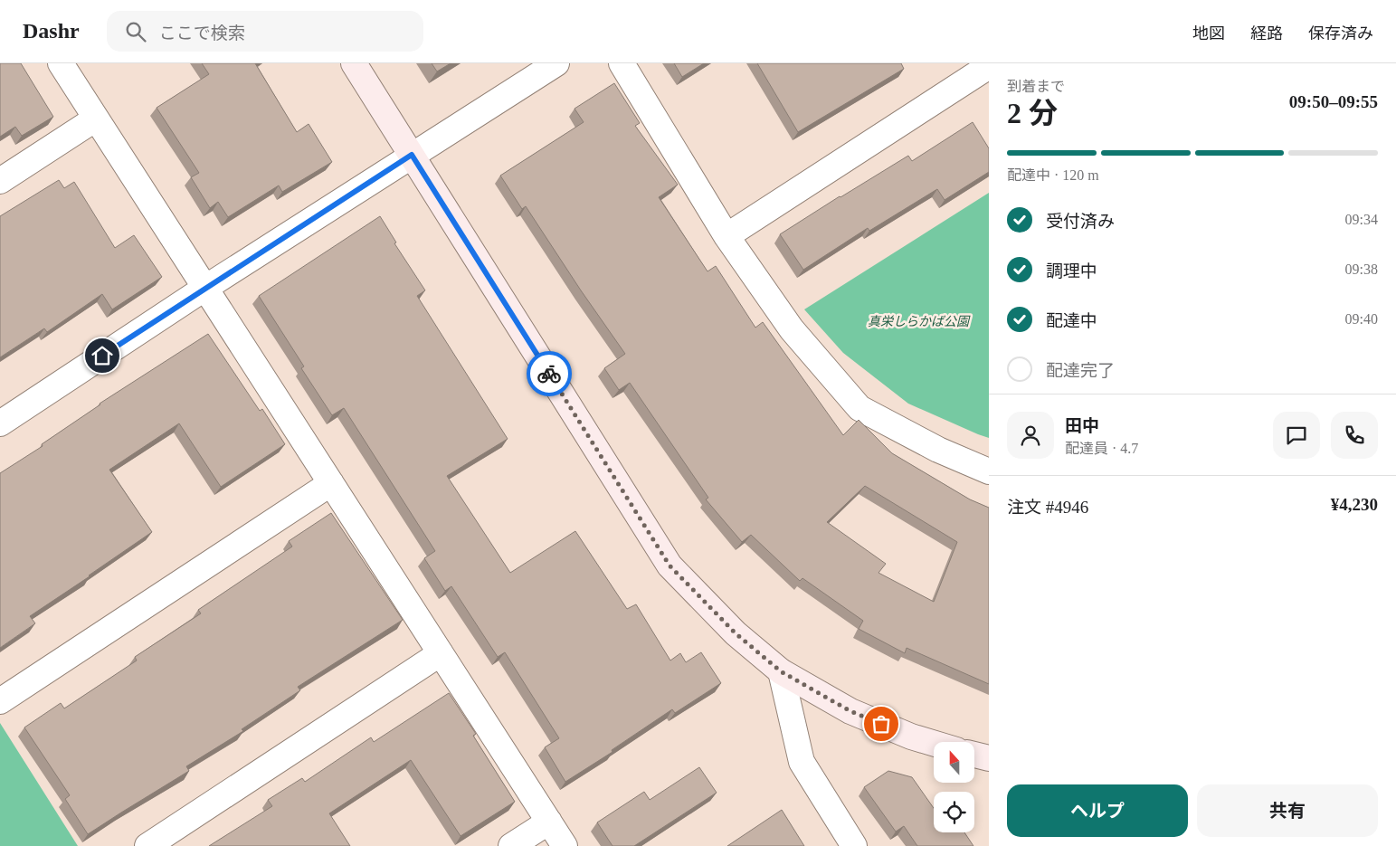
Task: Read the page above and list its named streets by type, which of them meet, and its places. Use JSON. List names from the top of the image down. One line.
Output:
{"parks":["真栄しらかば公園"],"north":"top","page":{"header":"Dashr","search":"ここで検索","nav":["地図","経路","保存済み"],"heading":["2 分","到着まで","09:50–09:55"],"panel":["田中","配達員 · 4.7","注文 #4946","¥4,230"],"bar":"配達中 · 120 m","list":[["受付済み","09:34"],["調理中","09:38"],["配達中","09:40"],"配達完了"],"buttons":["ヘルプ","共有"]}}
